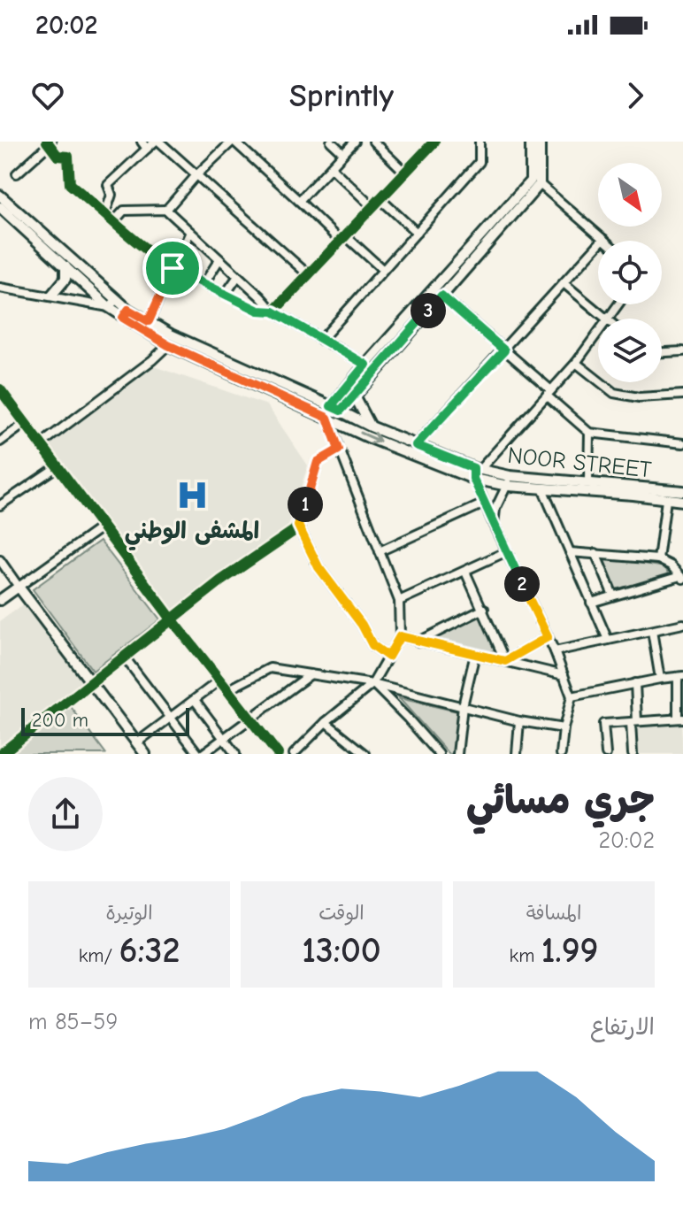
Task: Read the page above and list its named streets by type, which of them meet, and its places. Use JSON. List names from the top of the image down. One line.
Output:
{"streets":{"main road":["NOOR STREET"]},"places":{"hospital":["المشفى الوطني"]},"scale_bar":"200 m","north":"bottom right","page":{"status":"20:02","header":"Sprintly","pins":["3","1","2"],"scale":"200 m","heading":["جري مسائي","20:02"],"stats":[["المسافة","1.99 km"],["الوقت","13:00"],["الوتيرة","6:32 /km"]],"chart":["الارتفاع","59–85 m"]}}
